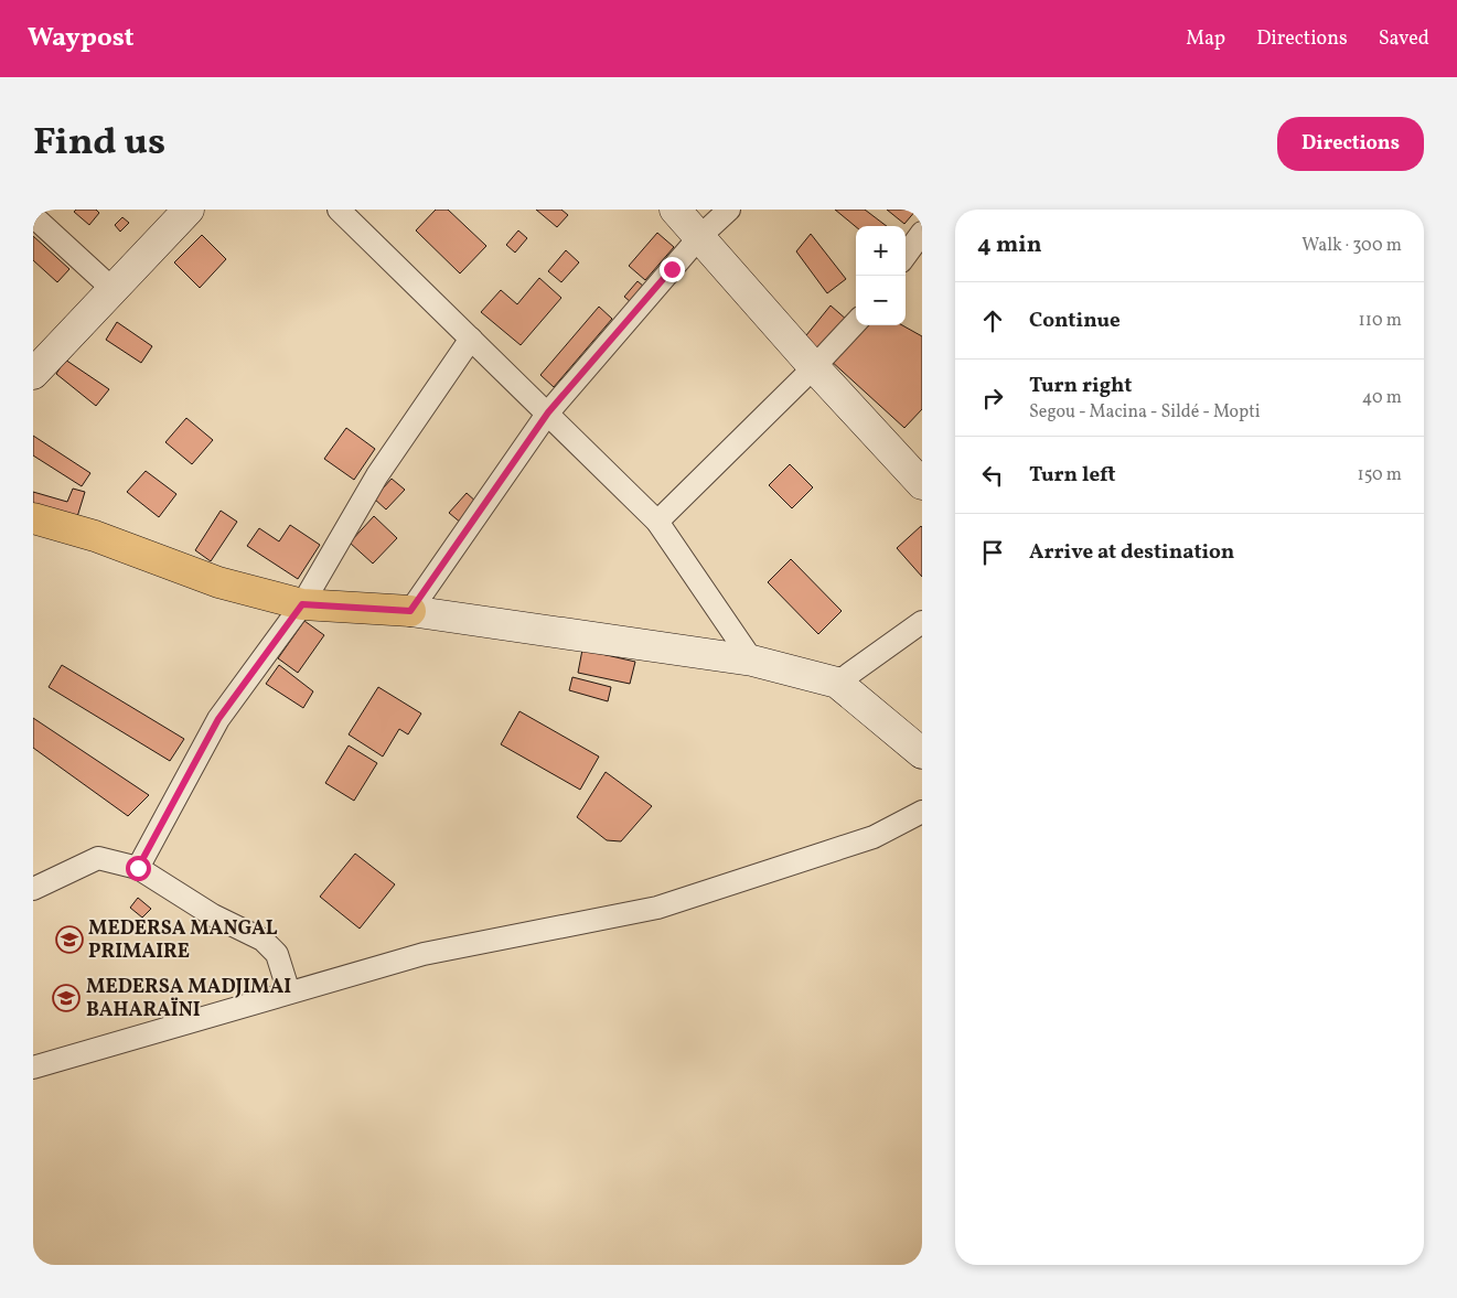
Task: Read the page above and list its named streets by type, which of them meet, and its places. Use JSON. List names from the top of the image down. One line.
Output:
{"places":{"school or university":["MEDERSA MANGAL PRIMAIRE","MEDERSA MADJIMAI BAHARAÏNI"]},"page":{"header":"Waypost","nav":["Map","Directions","Saved"],"title":"Find us","buttons":"Directions","heading":["4 min","Walk · 300 m"],"map_buttons":["+","−"],"list":[["Continue","110 m"],["Turn right","Segou - Macina - Sildé - Mopti","40 m"],["Turn left","150 m"],"Arrive at destination"]}}
